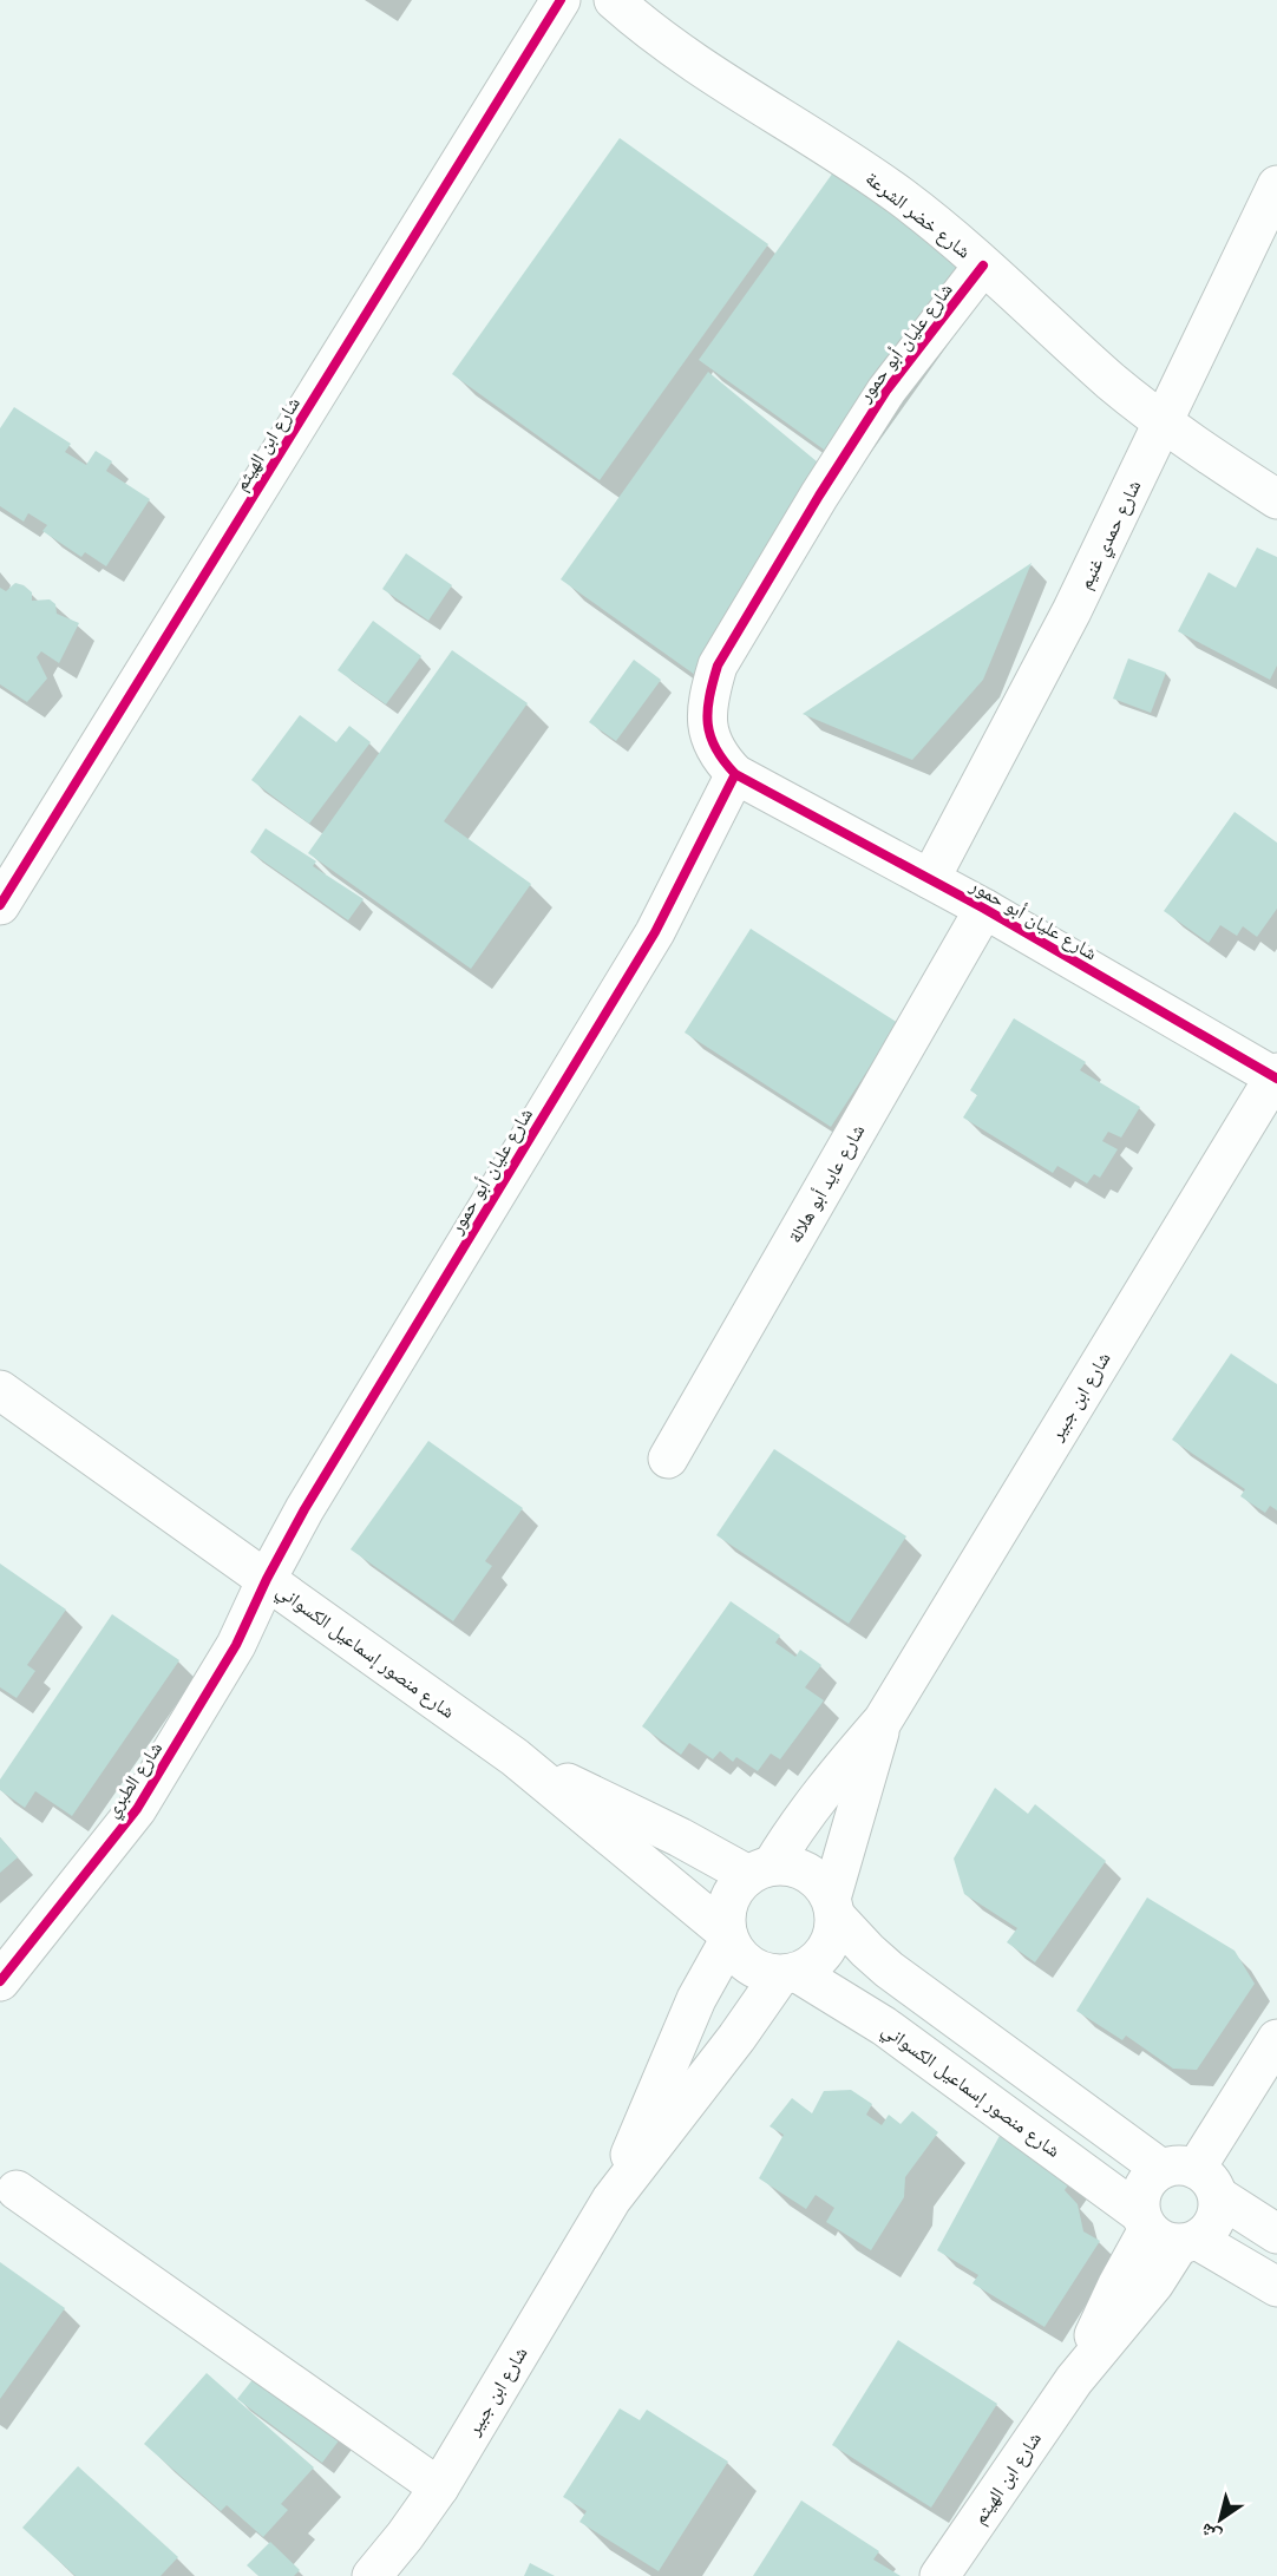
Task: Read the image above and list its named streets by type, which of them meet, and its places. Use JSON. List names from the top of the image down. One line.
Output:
{"streets":{"street":["شارع خضر الشرعة","شارع عليان أبو حمور","شارع ابن الهيثم","شارع حمدي غنيم","شارع عايد أبو هلالة","شارع ابن جبير","شارع منصور إسماعيل الكسواني","شارع الطبري"]},"crossings":[["شارع خضر الشرعة","شارع عليان أبو حمور"],["شارع خضر الشرعة","شارع حمدي غنيم"],["شارع عليان أبو حمور","شارع حمدي غنيم"],["شارع عليان أبو حمور","شارع عايد أبو هلالة"],["شارع عليان أبو حمور","شارع ابن جبير"],["شارع عليان أبو حمور","شارع منصور إسماعيل الكسواني"],["شارع عليان أبو حمور","شارع الطبري"],["شارع ابن الهيثم","شارع منصور إسماعيل الكسواني"],["شارع ابن جبير","شارع منصور إسماعيل الكسواني"],["شارع منصور إسماعيل الكسواني","شارع الطبري"]],"north":"bottom left"}
